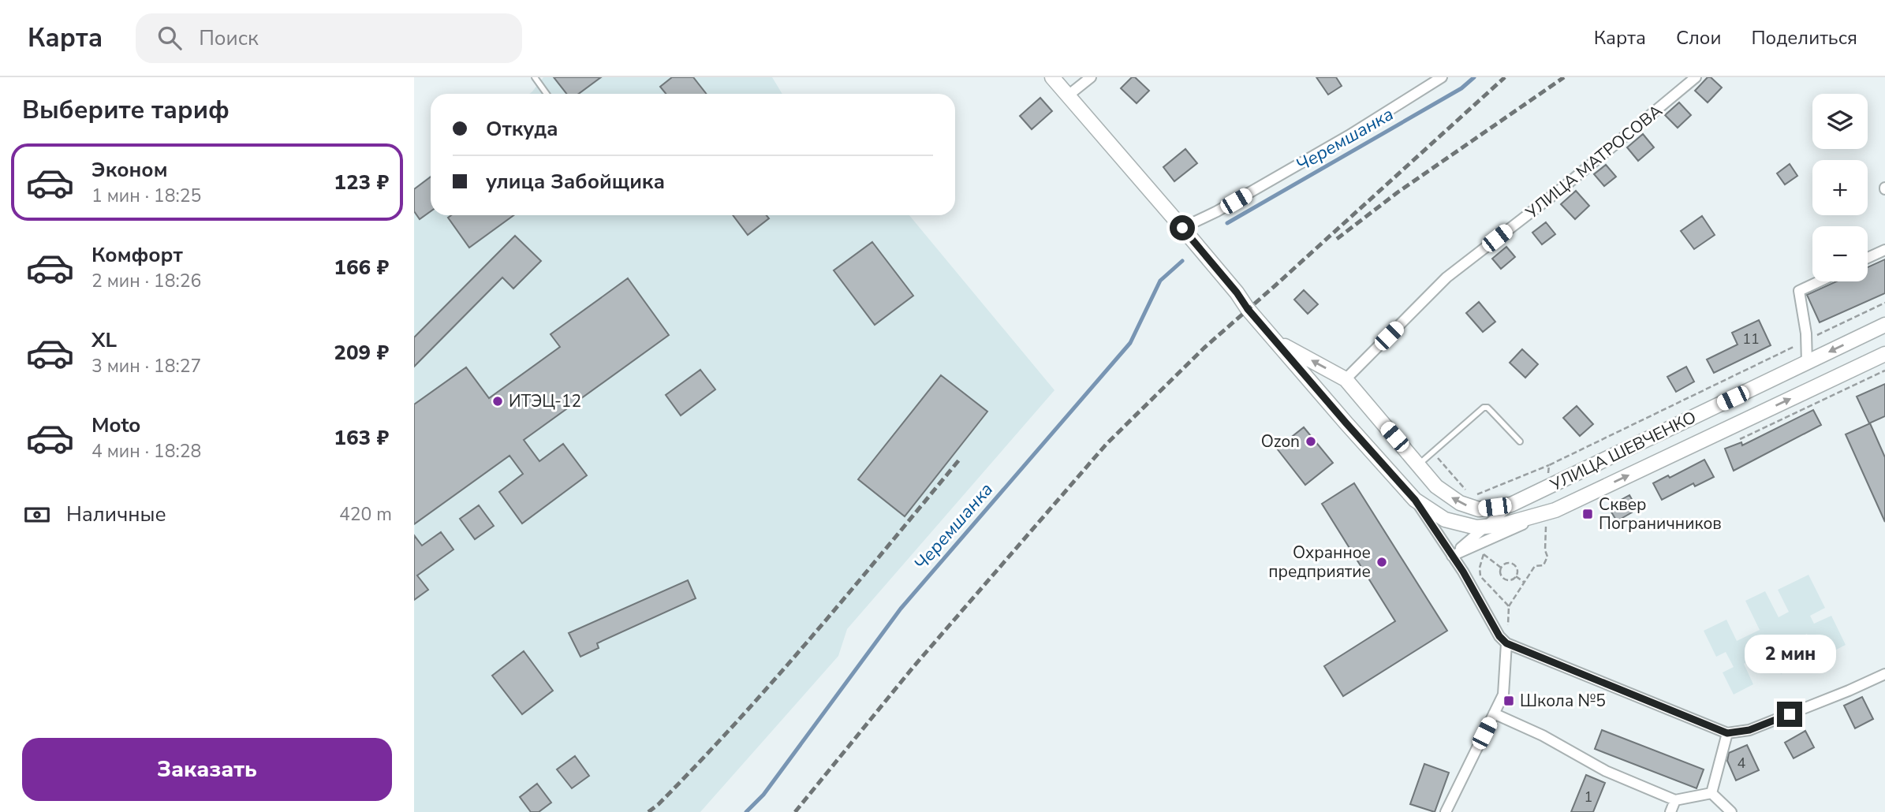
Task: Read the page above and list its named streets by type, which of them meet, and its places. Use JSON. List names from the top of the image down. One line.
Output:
{"streets":{"main road":["УЛИЦА ШЕВЧЕНКО"],"street":["УЛИЦА МАТРОСОВА"]},"crossings":[["УЛИЦА МАТРОСОВА","УЛИЦА ШЕВЧЕНКО"]],"water":["Черемшанка"],"places":{"other":["ИТЭЦ-12","Ozon","Охранное предприятие"],"transit":["Сквер Пограничников","Школа №5"]},"house_numbers":["11","4","1"],"page":{"header":"Карта","search":"Поиск","nav":["Карта","Слои","Поделиться"],"heading":"Выберите тариф","map_buttons":["+","−"],"banner":["Откуда","улица Забойщика"],"list":[{"name":"Эконом","note":"1 мин · 18:25","value":"123 ₽"},{"name":"Комфорт","note":"2 мин · 18:26","value":"166 ₽"},{"name":"XL","note":"3 мин · 18:27","value":"209 ₽"},{"name":"Moto","note":"4 мин · 18:28","value":"163 ₽"}],"pay":["Наличные","420 m"],"bubble":"2 мин","buttons":"Заказать"}}
